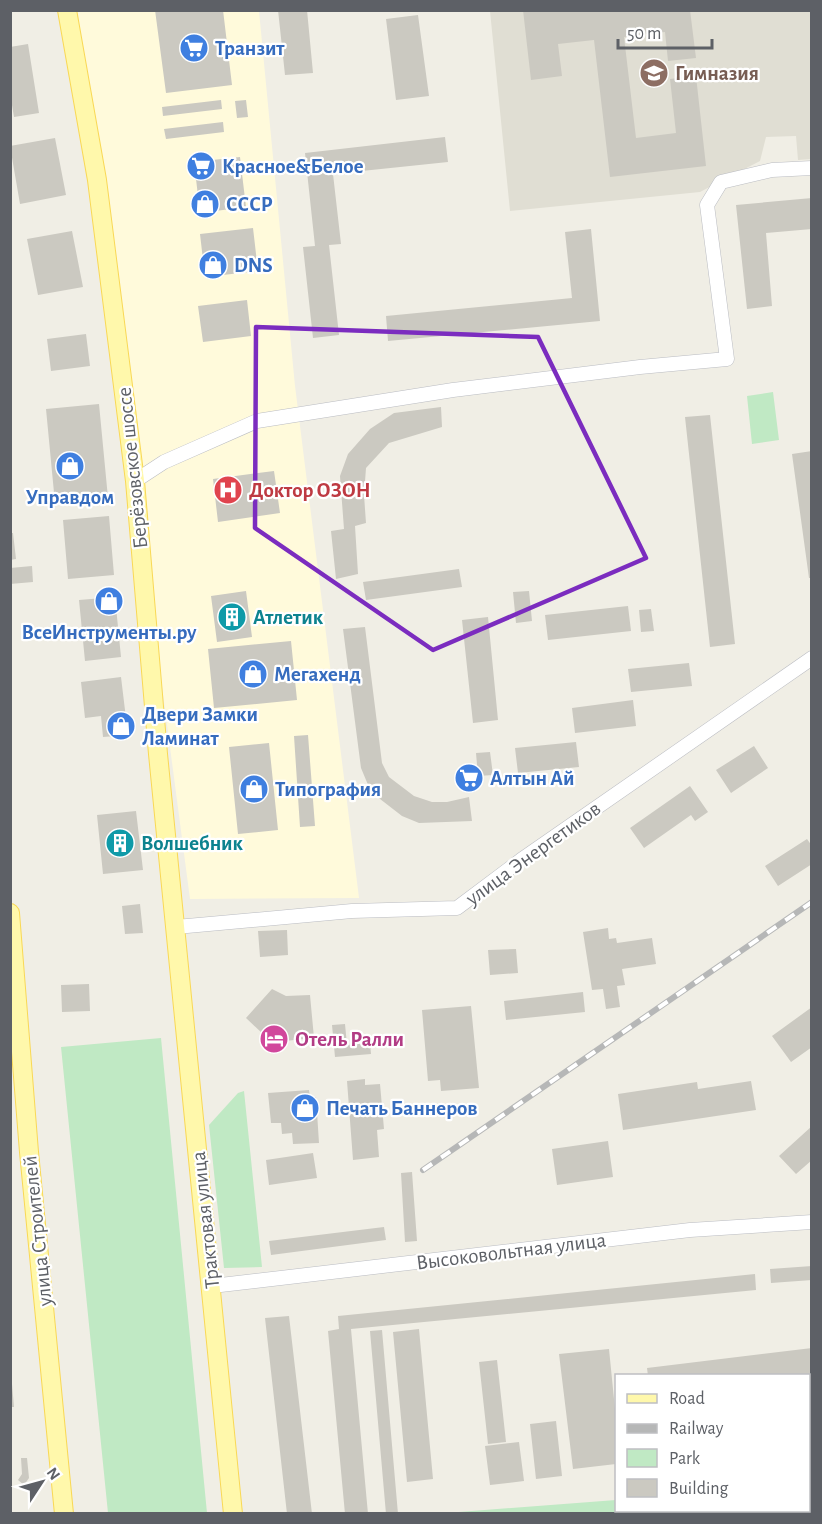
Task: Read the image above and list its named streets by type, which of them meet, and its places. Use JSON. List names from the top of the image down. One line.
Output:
{"streets":{"main road":["Берёзовское шоссе","Трактовая улица","улица Строителей"],"street":["улица Энергетиков","Высоковольтная улица"]},"crossings":[["Берёзовское шоссе","улица Энергетиков"],["Берёзовское шоссе","Трактовая улица"],["улица Энергетиков","Трактовая улица"],["Трактовая улица","Высоковольтная улица"]],"places":{"supermarket":["Транзит","Красное&Белое","Алтын Ай"],"school or university":["Гимназия"],"shop":["СССР","DNS","Управдом","ВсеИнструменты.ру","Мегахенд","Двери Замки Ламинат","Типография","Печать Баннеров"],"hospital":["Доктор ОЗОН"],"building":["Атлетик","Волшебник"],"hotel":["Отель Ралли"]},"legend":["Road","Railway","Park","Building"],"scale_bar":"50 m","north":"top right"}
